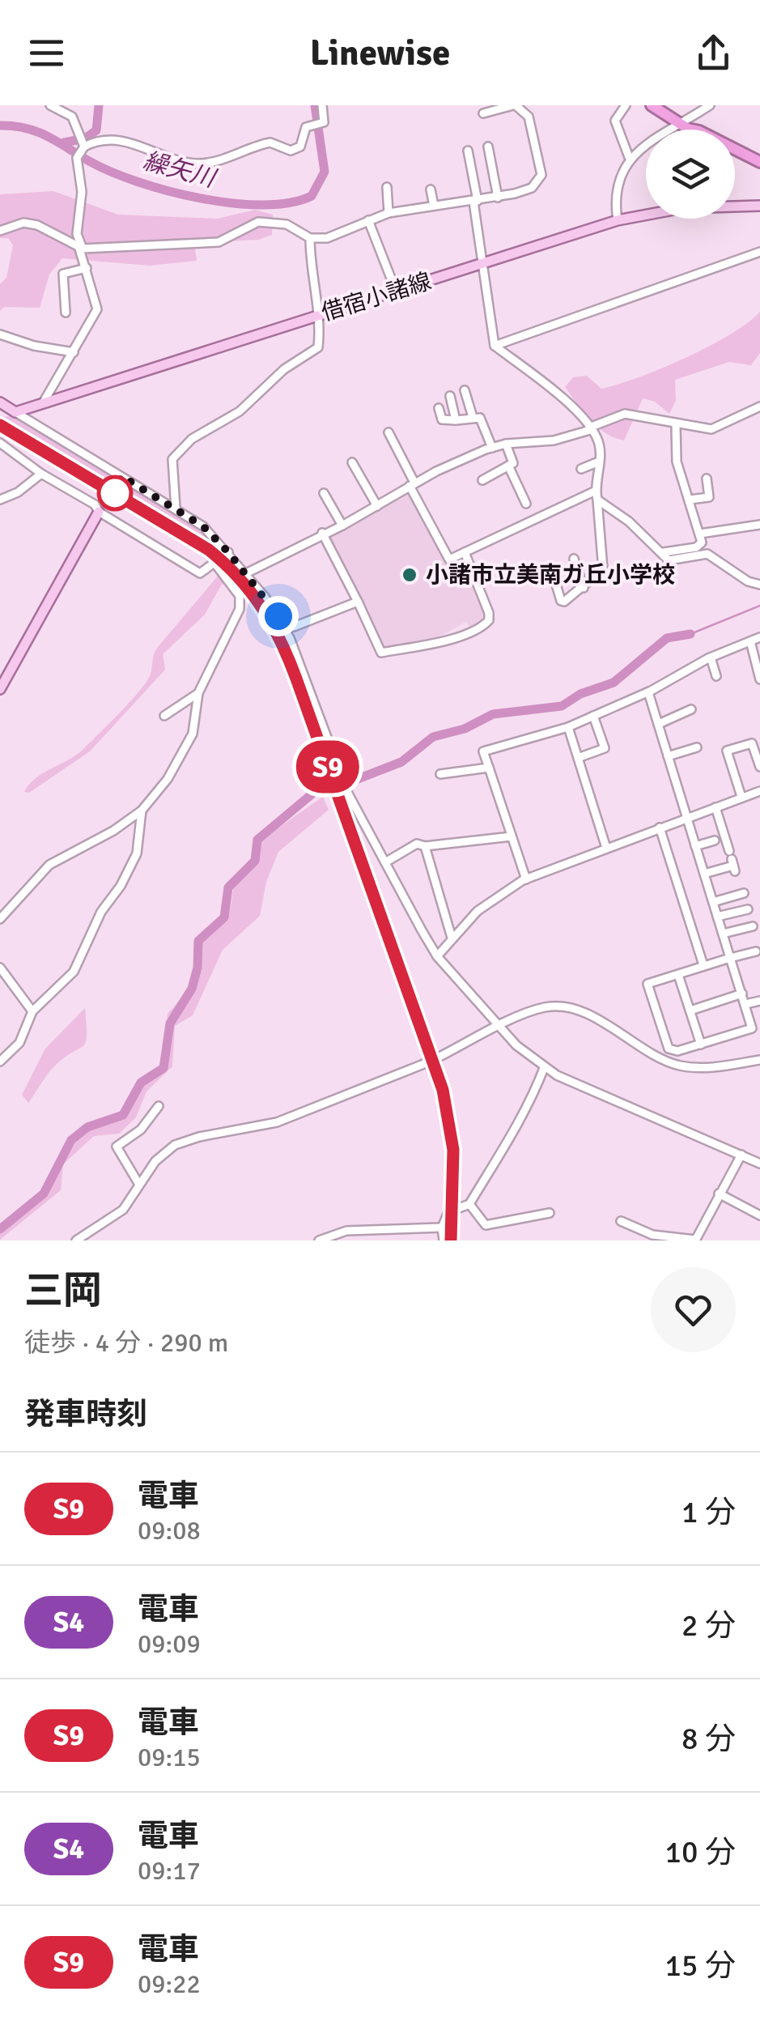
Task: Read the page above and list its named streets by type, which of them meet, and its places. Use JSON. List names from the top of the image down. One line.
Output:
{"streets":{"main road":["借宿小諸線"]},"water":["繰矢川"],"places":["小諸市立美南ガ丘小学校"],"page":{"header":"Linewise","on_map":"S9","heading":[["三岡","徒歩 · 4 分 · 290 m"],"発車時刻"],"list":[{"mark":"S9","name":"電車","note":"09:08","value":"1 分"},{"mark":"S4","name":"電車","note":"09:09","value":"2 分"},{"mark":"S9","name":"電車","note":"09:15","value":"8 分"},{"mark":"S4","name":"電車","note":"09:17","value":"10 分"},{"mark":"S9","name":"電車","note":"09:22","value":"15 分"}]}}
